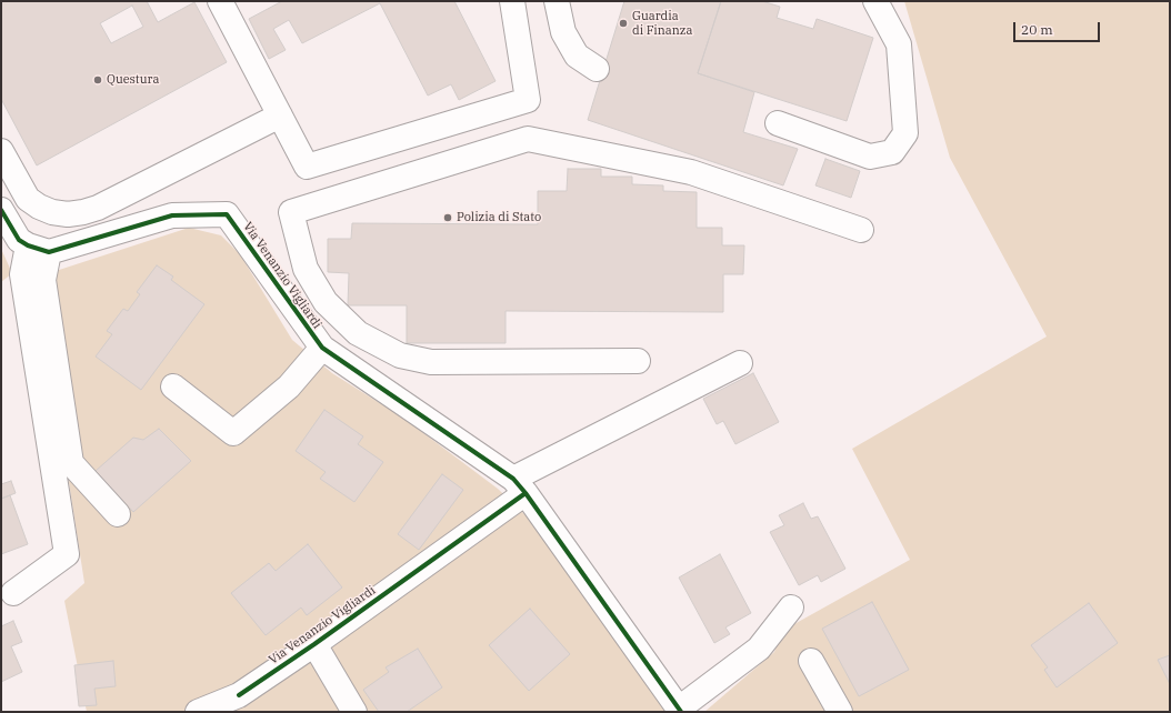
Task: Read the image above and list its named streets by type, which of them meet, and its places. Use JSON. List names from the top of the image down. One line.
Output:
{"streets":{"street":["Via Venanzio Vigliardi"]},"places":["Guardia di Finanza","Questura","Polizia di Stato"],"scale_bar":"20 m"}
